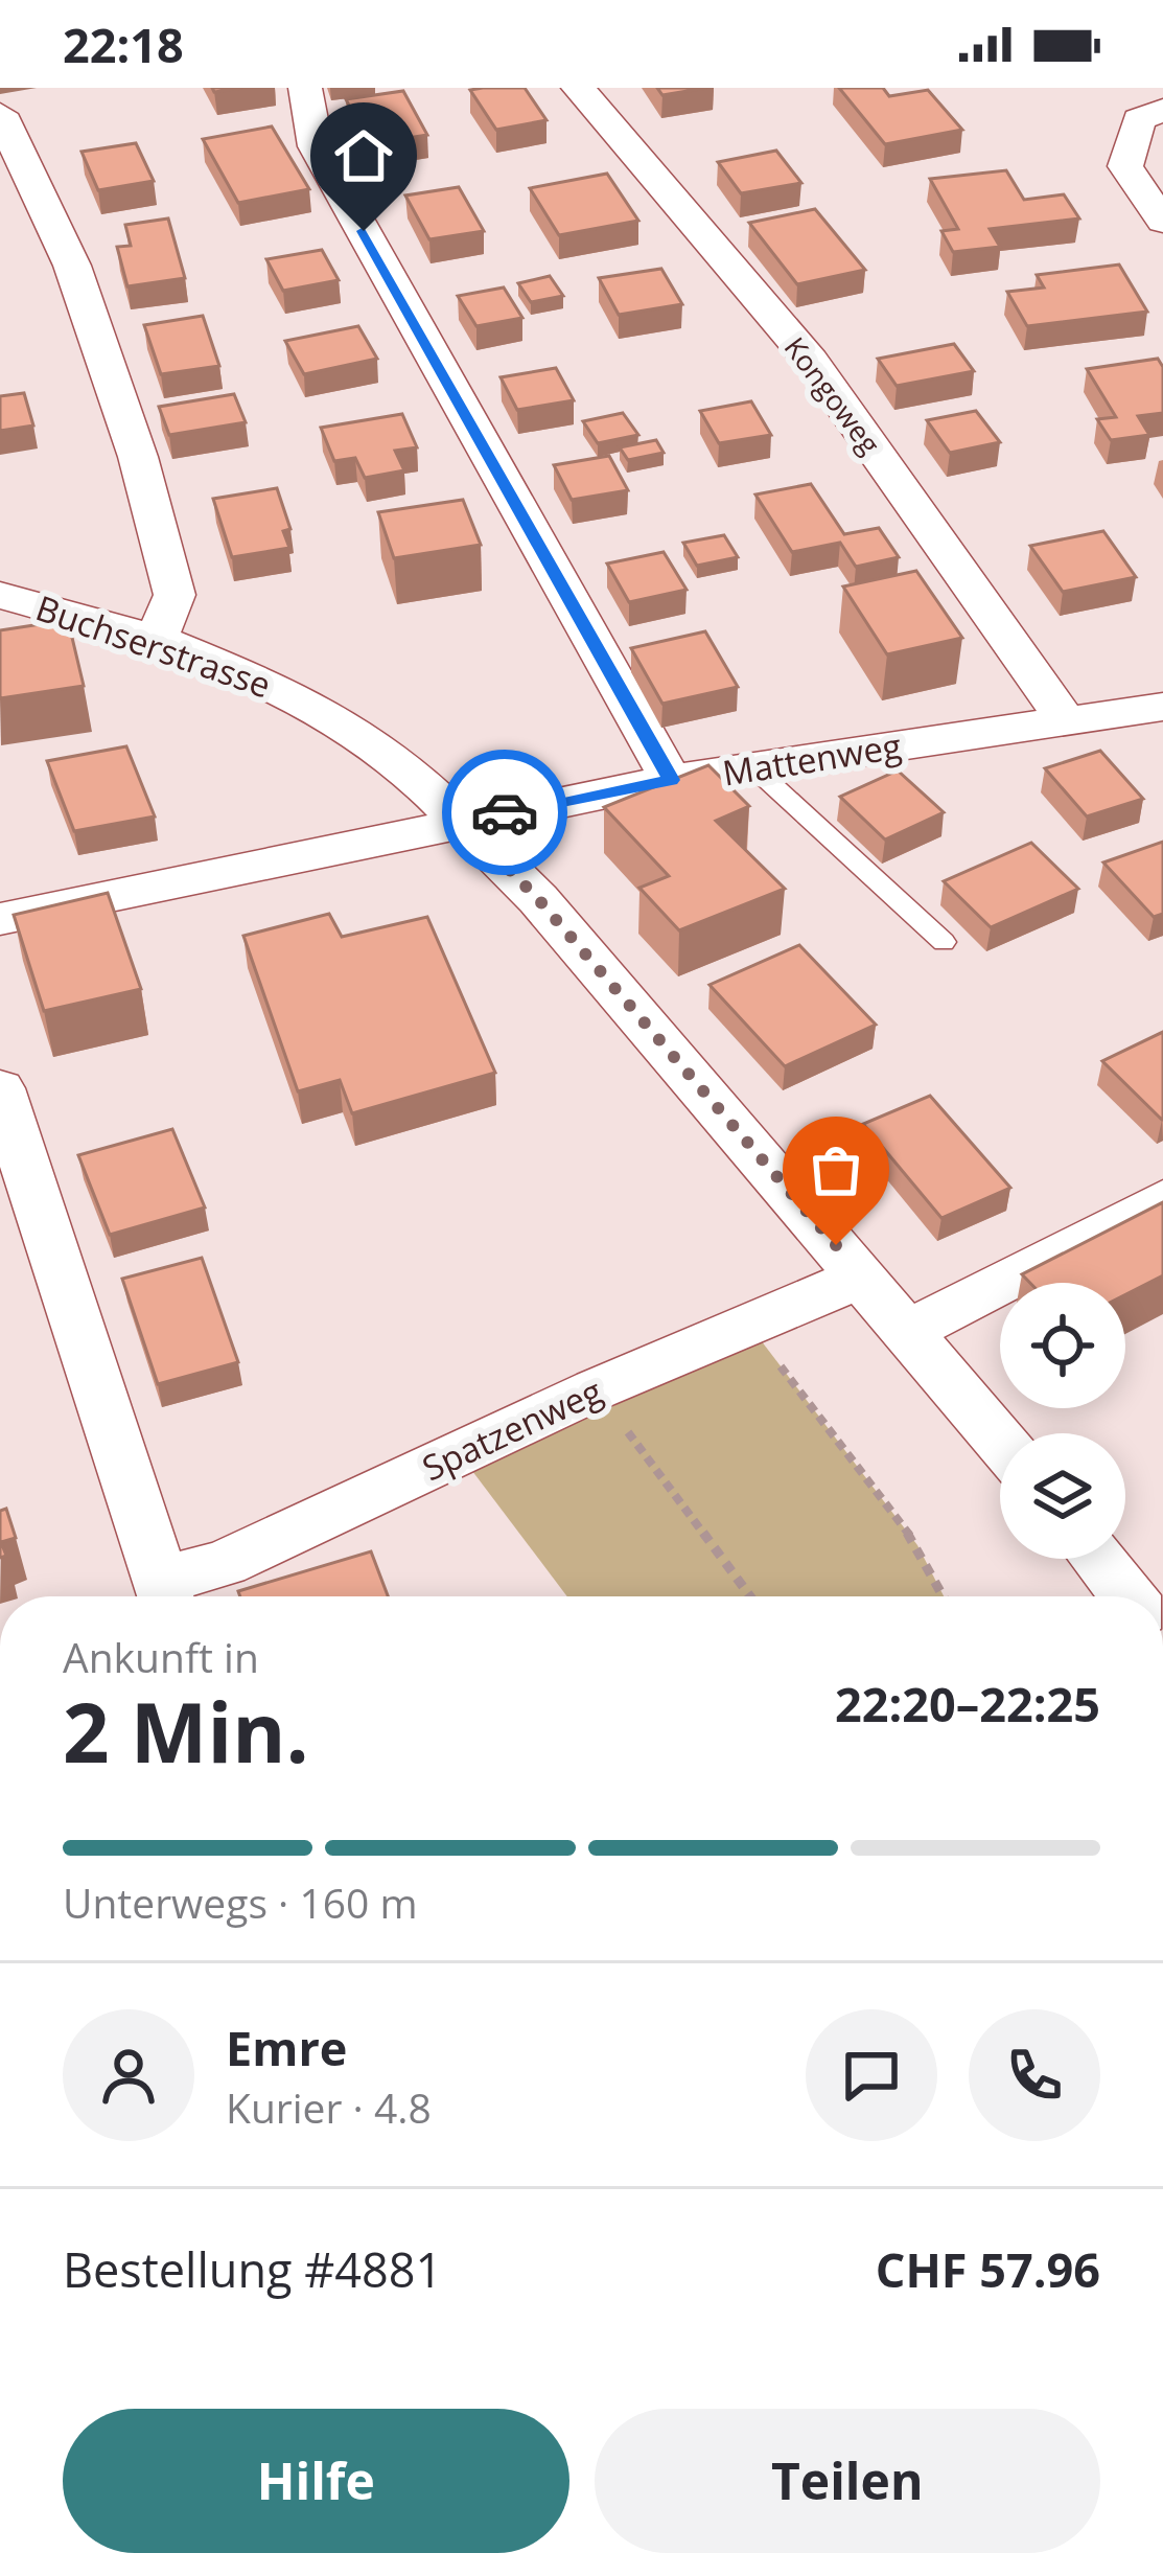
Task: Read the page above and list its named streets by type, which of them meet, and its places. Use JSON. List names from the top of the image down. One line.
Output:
{"streets":{"street":["Kongoweg","Buchserstrasse","Mattenweg","Spatzenweg"]},"crossings":[["Kongoweg","Mattenweg"],["Buchserstrasse","Mattenweg"],["Buchserstrasse","Spatzenweg"]],"page":{"status":"22:18","heading":["2 Min.","Ankunft in","22:20–22:25"],"panel":["Emre","Kurier · 4.8","Bestellung #4881","CHF 57.96"],"bar":"Unterwegs · 160 m","buttons":["Hilfe","Teilen"]}}
